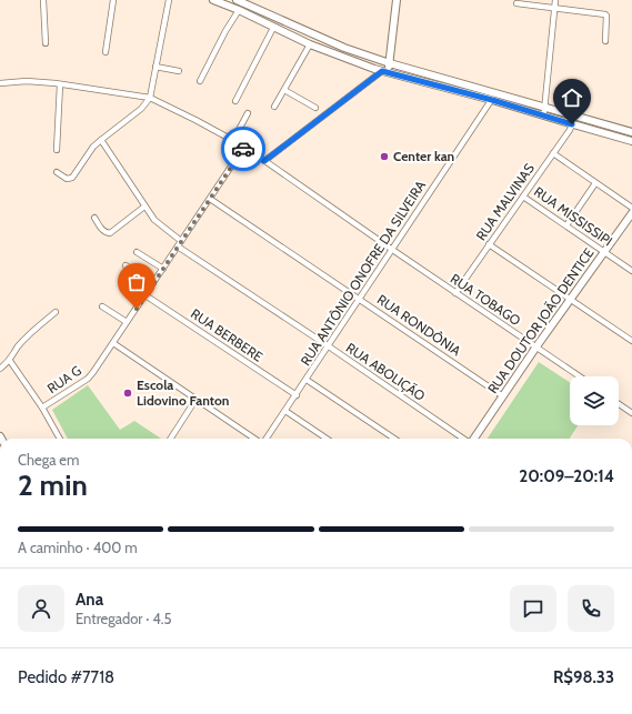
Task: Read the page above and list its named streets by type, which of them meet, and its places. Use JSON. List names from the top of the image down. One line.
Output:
{"streets":{"main road":["RUA DOUTOR JOÃO DENTICE"],"street":["RUA MALVINAS","RUA MISSISSIPI","RUA ANTÔNIO ONOFRE DA SILVEIRA","RUA TOBAGO","RUA RONDÔNIA","RUA BERBERE","RUA ABOLIÇÃO","RUA G"]},"crossings":[["RUA MALVINAS","RUA MISSISSIPI"],["RUA MALVINAS","RUA TOBAGO"],["RUA MISSISSIPI","RUA DOUTOR JOÃO DENTICE"],["RUA ANTÔNIO ONOFRE DA SILVEIRA","RUA TOBAGO"],["RUA ANTÔNIO ONOFRE DA SILVEIRA","RUA RONDÔNIA"],["RUA ANTÔNIO ONOFRE DA SILVEIRA","RUA BERBERE"],["RUA ANTÔNIO ONOFRE DA SILVEIRA","RUA ABOLIÇÃO"],["RUA TOBAGO","RUA DOUTOR JOÃO DENTICE"],["RUA TOBAGO","RUA G"],["RUA DOUTOR JOÃO DENTICE","RUA RONDÔNIA"],["RUA RONDÔNIA","RUA G"],["RUA BERBERE","RUA G"],["RUA ABOLIÇÃO","RUA G"]],"places":["Center kan","Escola Lidovino Fanton"],"page":{"heading":["2 min","Chega em","20:09–20:14"],"panel":["Ana","Entregador · 4.5","Pedido #7718","R$98.33"],"bar":"A caminho · 400 m"}}
